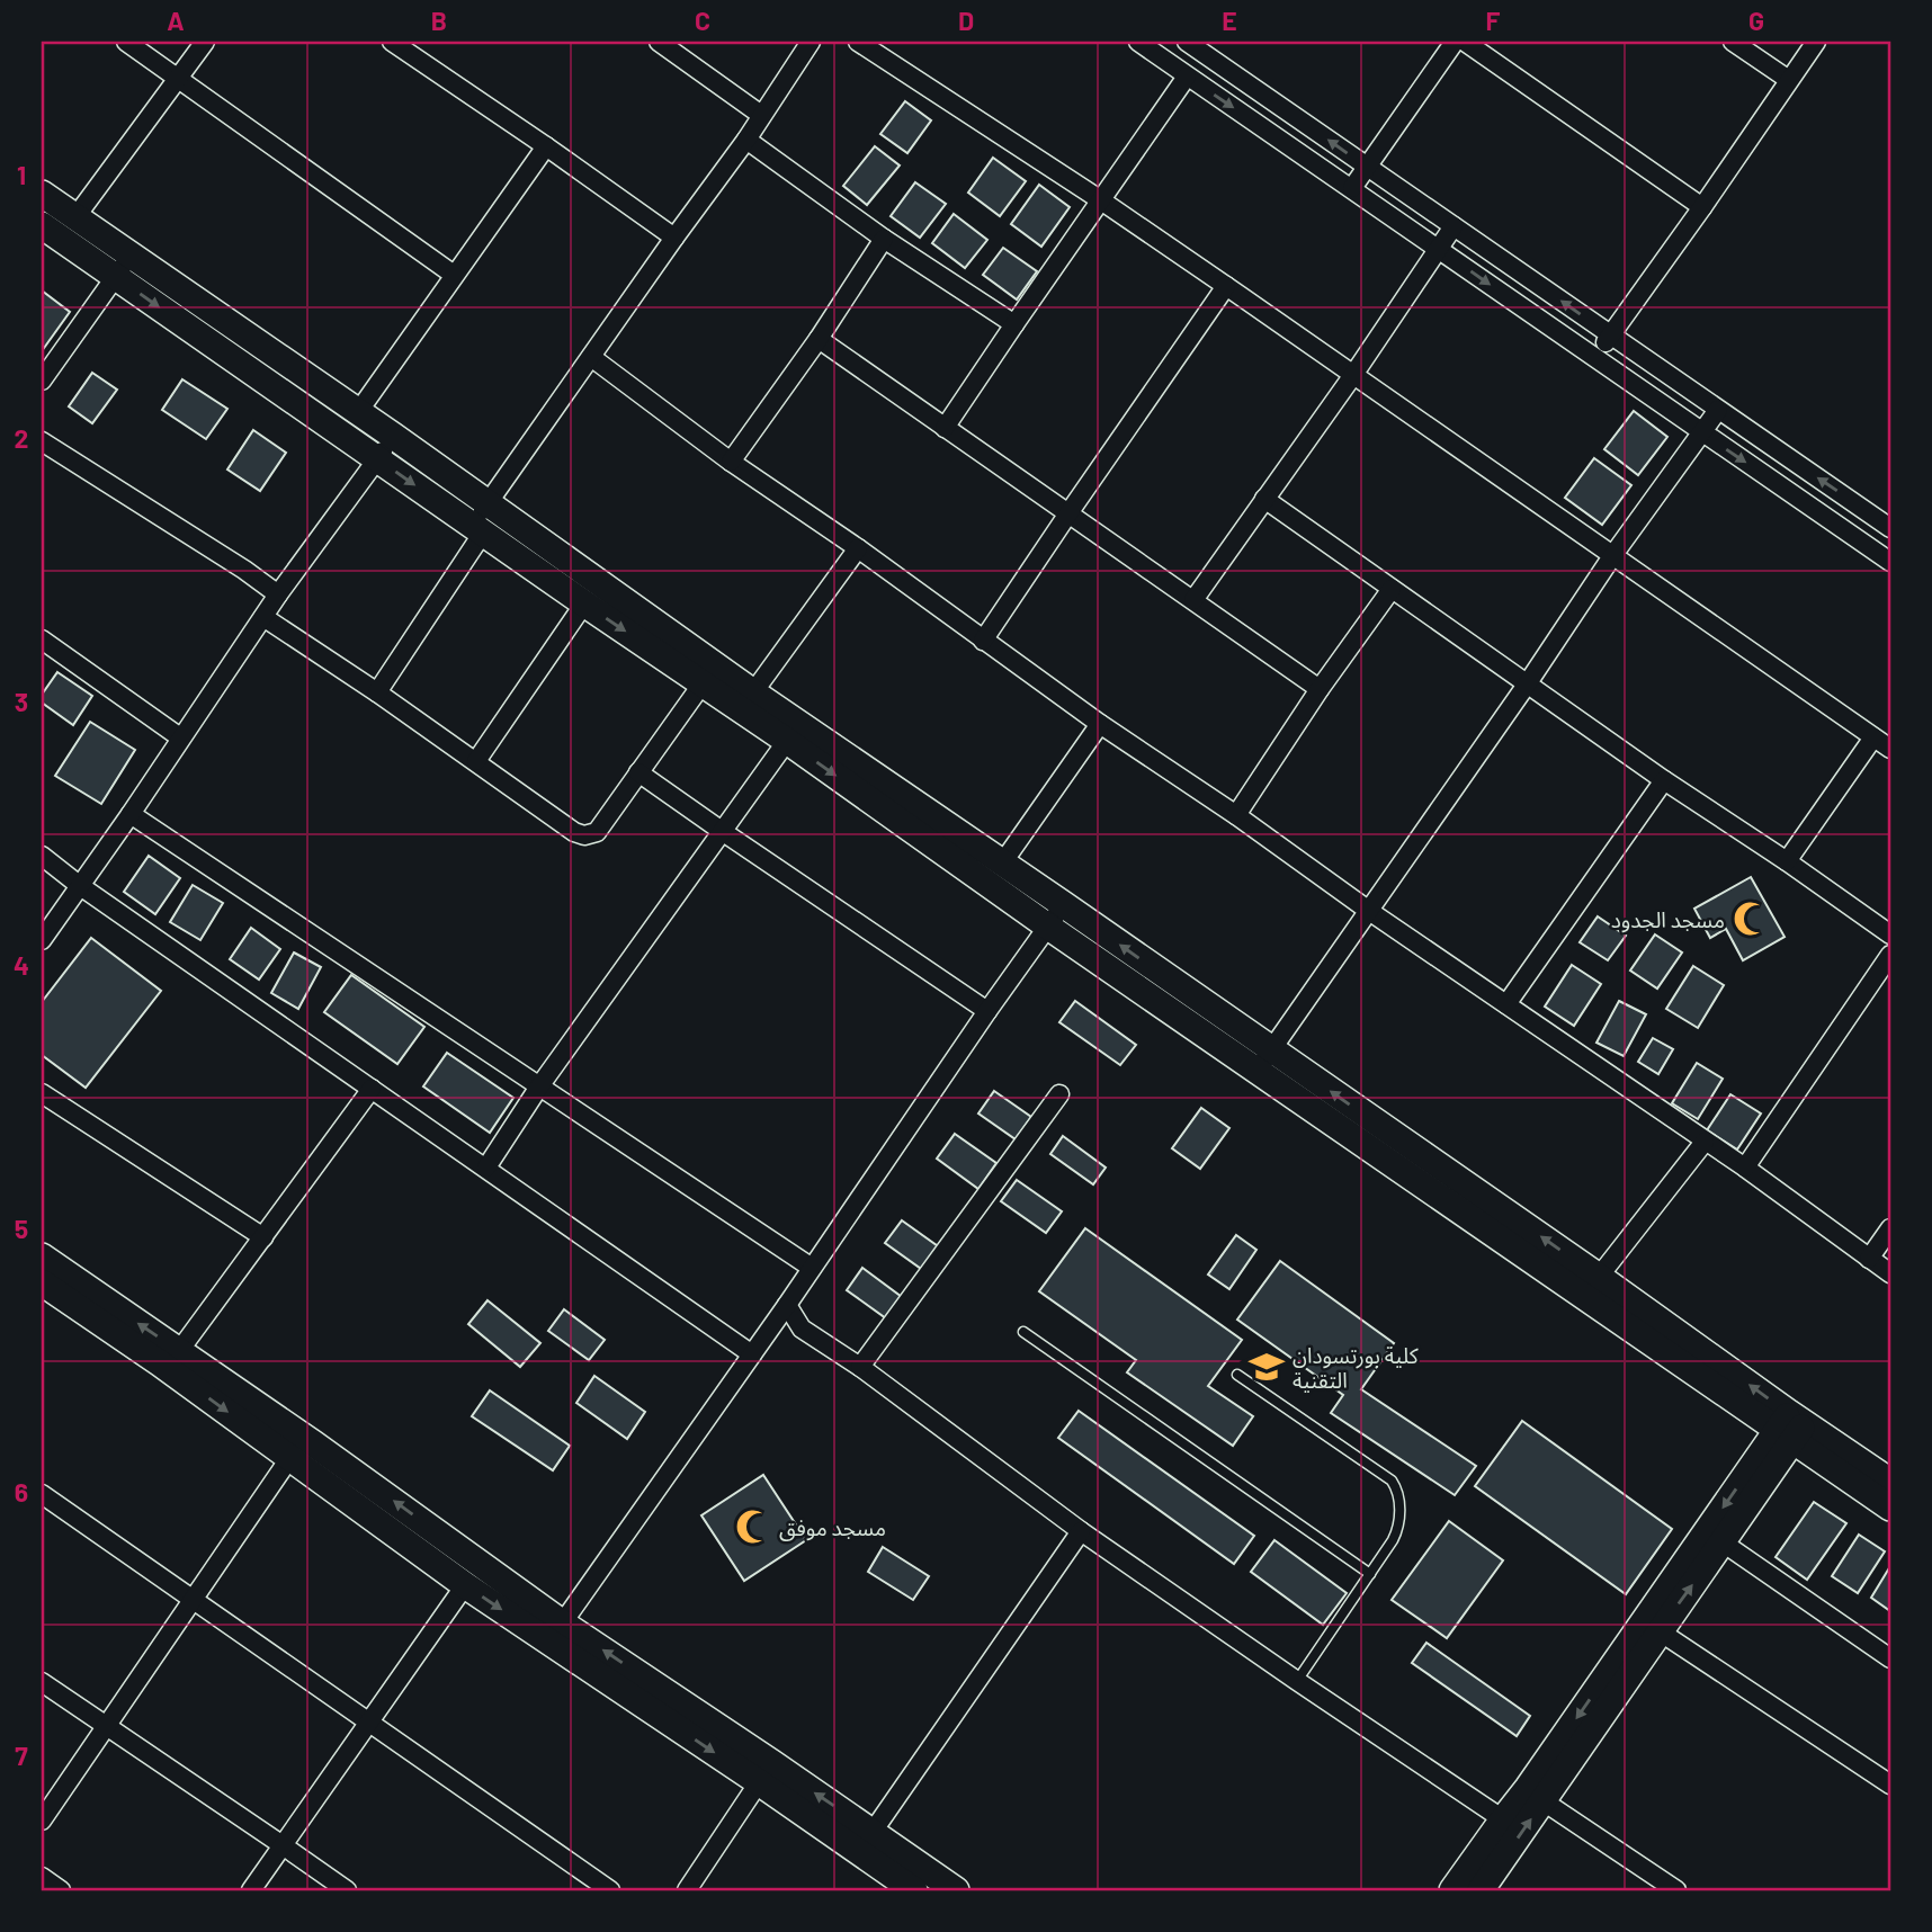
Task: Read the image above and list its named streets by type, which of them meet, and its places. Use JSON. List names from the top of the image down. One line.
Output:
{"places":{"mosque":["مسجد الجدود","مسجد موفق"],"school or university":["كلية بورتسودان التقنية"]},"grid":{"columns":["A","B","C","D","E","F","G"],"rows":["1","2","3","4","5","6","7"]}}
